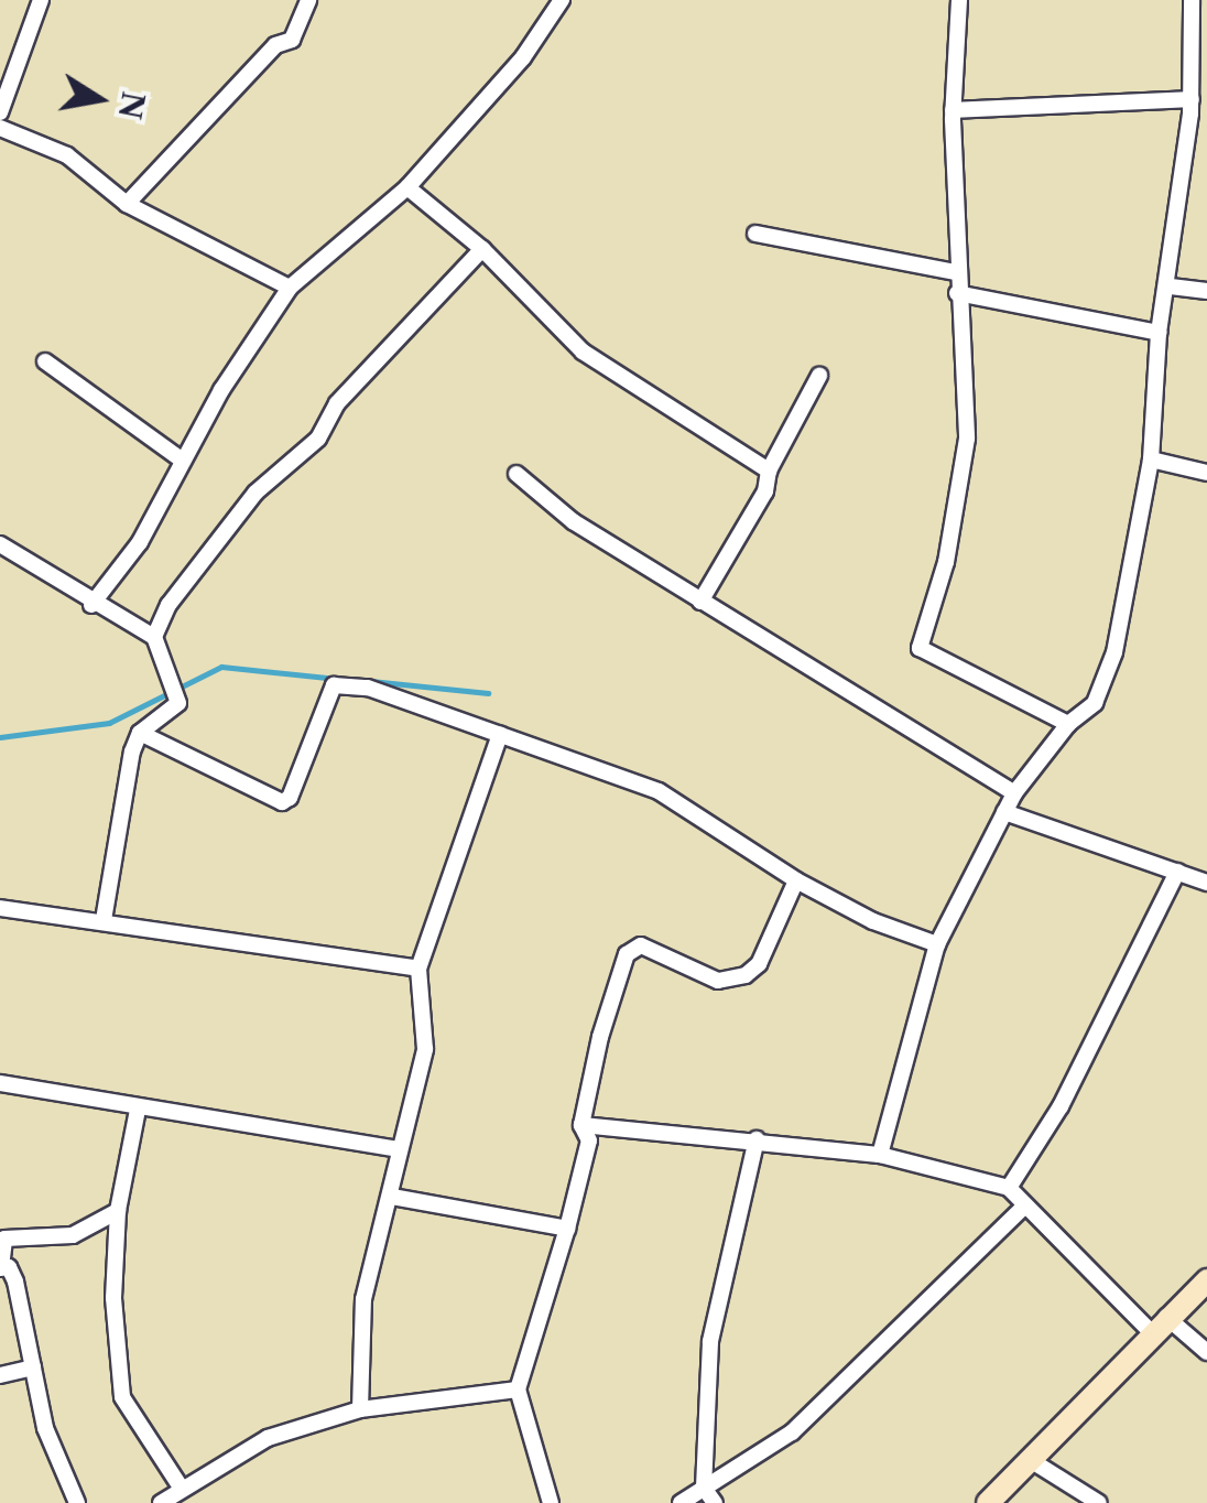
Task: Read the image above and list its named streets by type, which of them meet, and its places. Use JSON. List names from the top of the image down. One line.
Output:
{"north":"right"}
